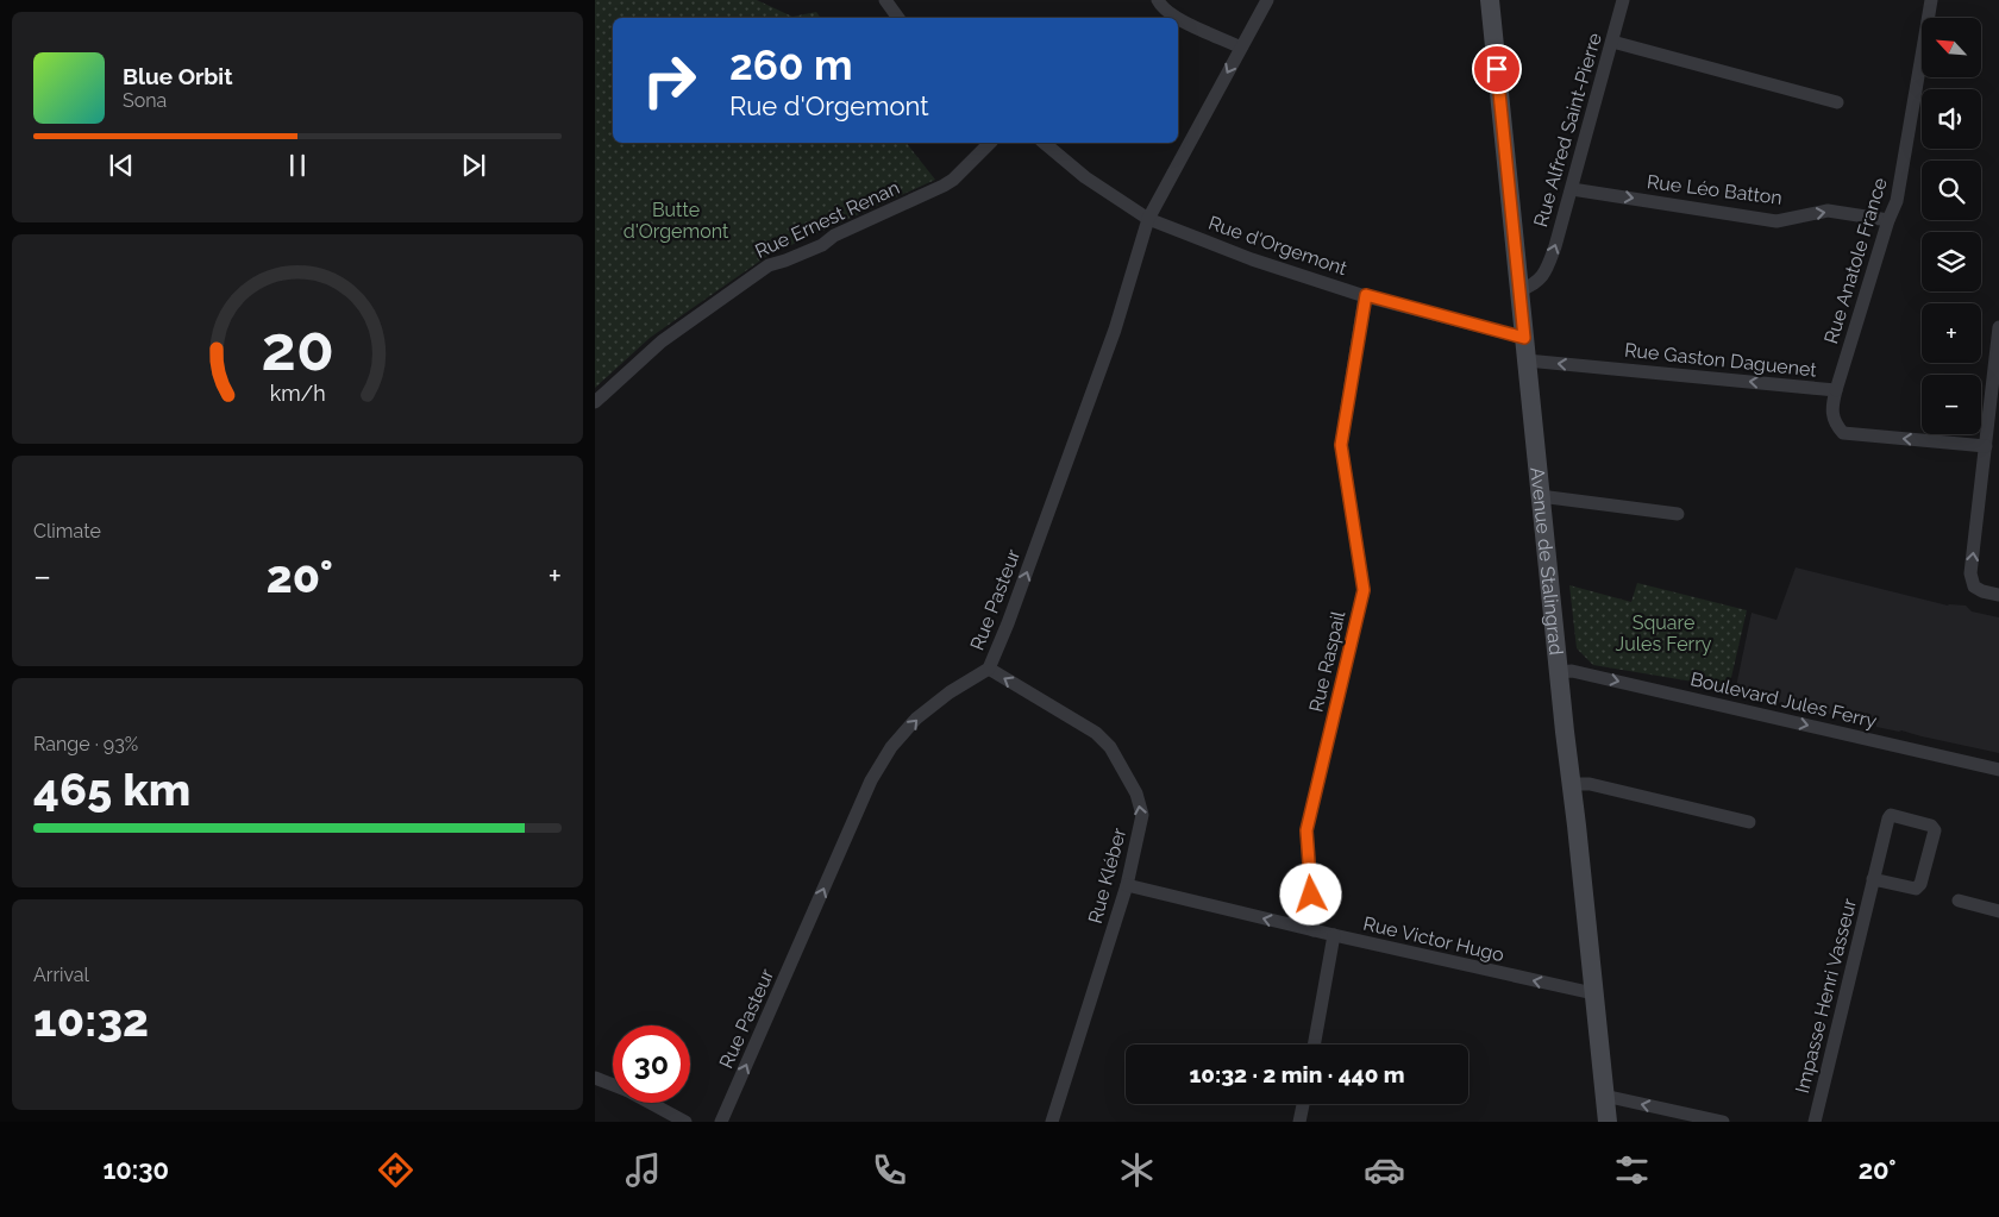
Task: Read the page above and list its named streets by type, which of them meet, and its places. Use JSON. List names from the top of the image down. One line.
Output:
{"streets":{"main road":["Avenue de Stalingrad"],"street":["Rue Alfred Saint-Pierre","Rue Léo Batton","Rue Ernest Renan","Rue d'Orgemont","Rue Anatole France","Rue Gaston Daguenet","Rue Pasteur","Rue Raspail","Boulevard Jules Ferry","Rue Kléber","Rue Victor Hugo","Impasse Henri Vasseur"]},"crossings":[["Rue Alfred Saint-Pierre","Rue Léo Batton"],["Rue Alfred Saint-Pierre","Avenue de Stalingrad"],["Rue Léo Batton","Rue Anatole France"],["Rue d'Orgemont","Avenue de Stalingrad"],["Rue d'Orgemont","Rue Pasteur"],["Rue d'Orgemont","Rue Raspail"],["Rue Anatole France","Rue Gaston Daguenet"],["Rue Gaston Daguenet","Avenue de Stalingrad"],["Avenue de Stalingrad","Boulevard Jules Ferry"],["Avenue de Stalingrad","Rue Victor Hugo"],["Rue Pasteur","Rue Kléber"],["Rue Raspail","Rue Victor Hugo"],["Rue Kléber","Rue Victor Hugo"]],"one_way":["Rue Alfred Saint-Pierre","Rue Léo Batton","Rue Gaston Daguenet","Rue Kléber","Rue Victor Hugo"],"parks":["Butte d'Orgemont","Square Jules Ferry"],"north":"top left","page":{"map_buttons":["+","−"],"turn":["260 m","Rue d'Orgemont"],"song":["Blue Orbit","Sona"],"tile":["Climate",["Range · 93%","465 km"],["Arrival","10:32"]],"heat":["−","20°","+"],"limit":"30","trip":"10:32 · 2 min · 440 m","tabs":["10:30","20°"],"gauge":["20","km/h"]}}
